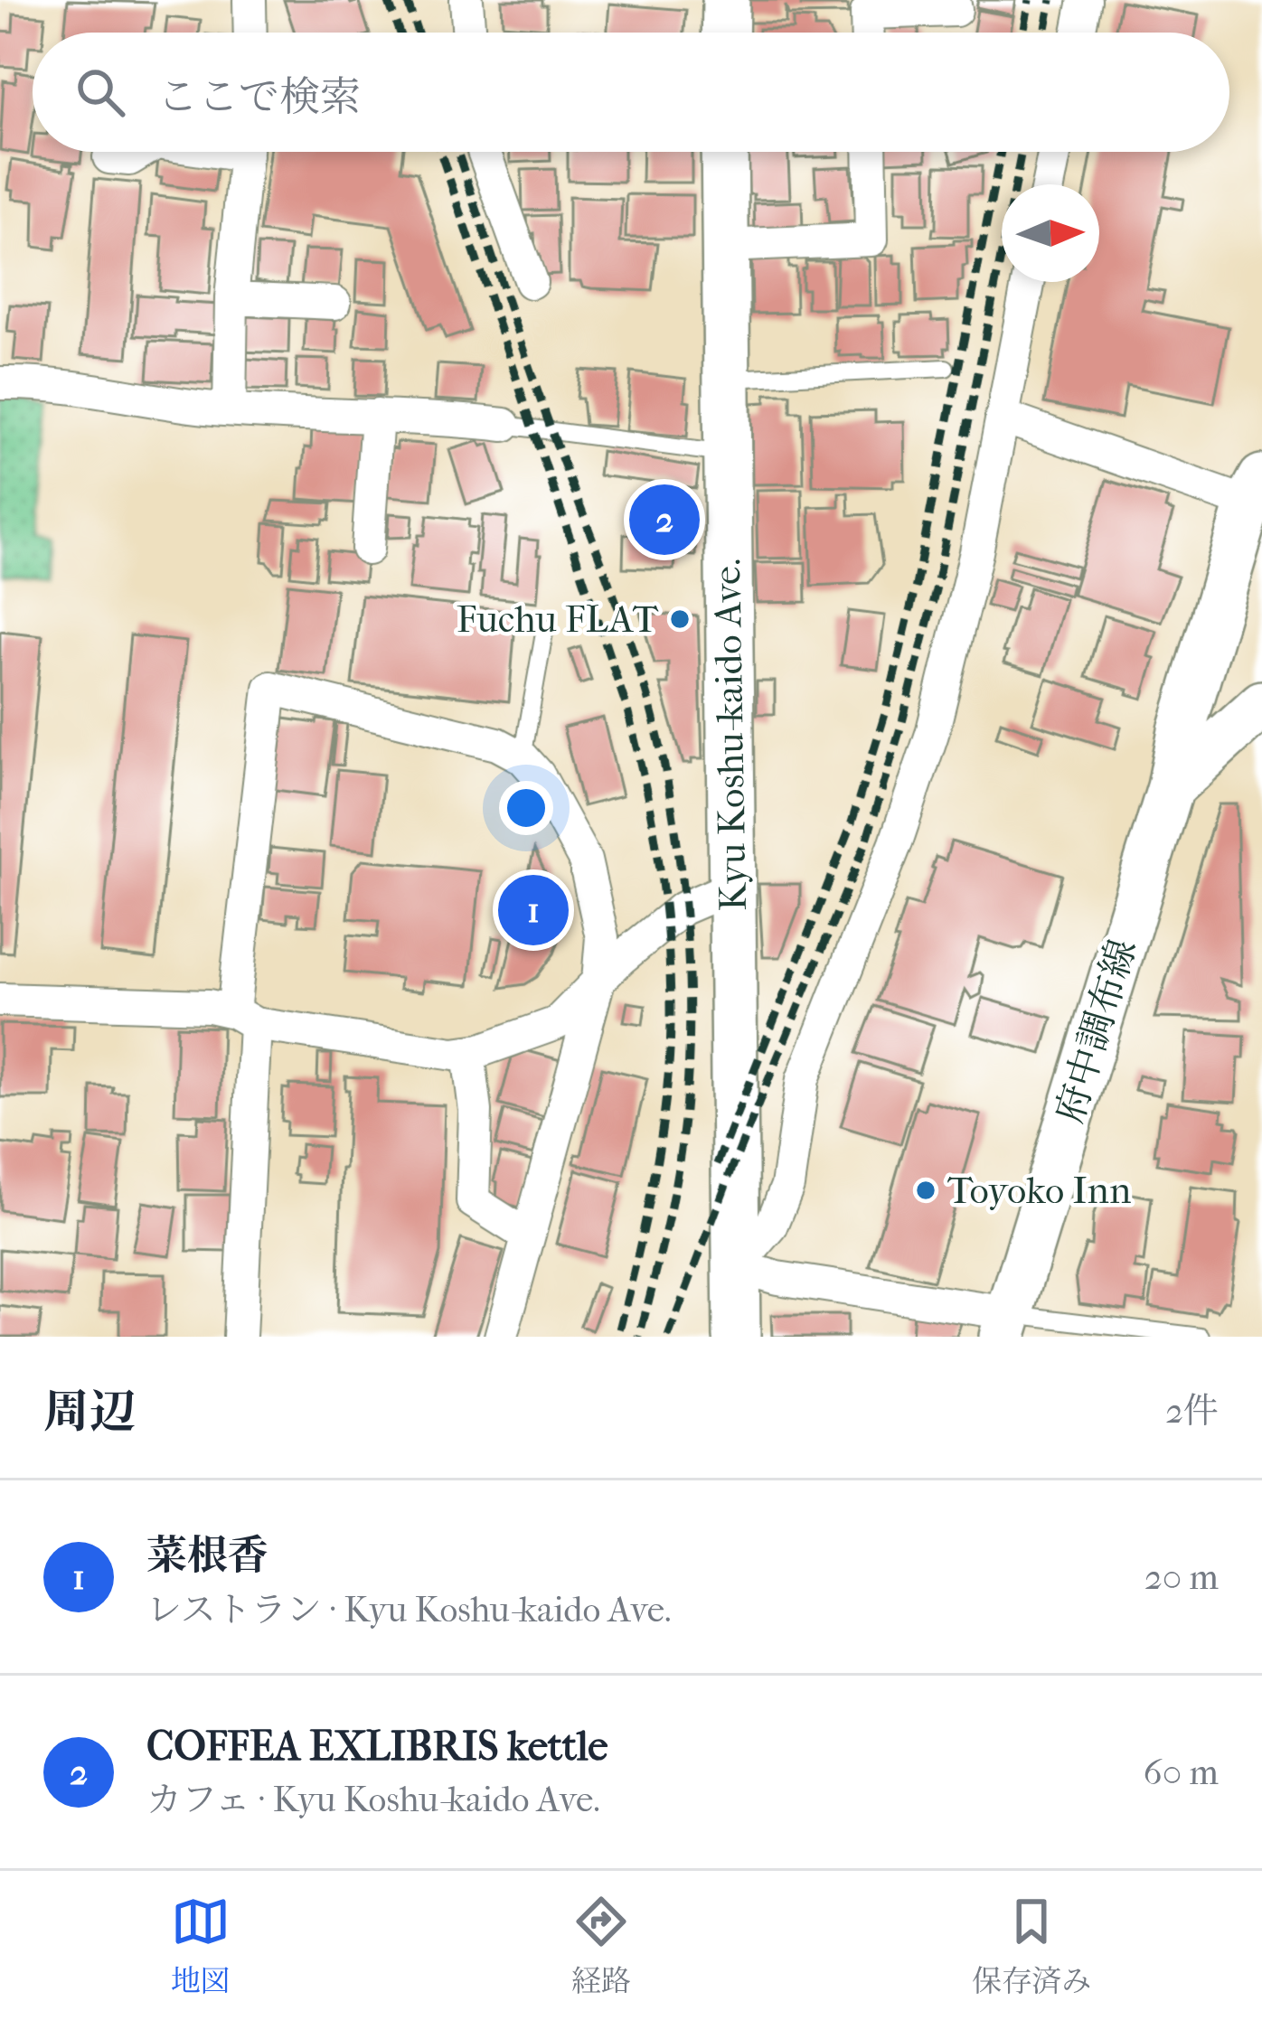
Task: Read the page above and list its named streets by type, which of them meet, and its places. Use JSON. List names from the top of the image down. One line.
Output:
{"streets":{"main road":["Kyu Koshu-kaido Ave.","府中調布線"]},"places":["Fuchu FLAT","Toyoko Inn"],"north":"right","page":{"search":"ここで検索","pins":["2","1"],"heading":["周辺","2件"],"list":[{"mark":"1","name":"菜根香","note":"レストラン · Kyu Koshu-kaido Ave.","value":"20 m"},{"mark":"2","name":"COFFEA EXLIBRIS kettle","note":"カフェ · Kyu Koshu-kaido Ave.","value":"60 m"}],"nav":["地図","経路","保存済み"]}}
